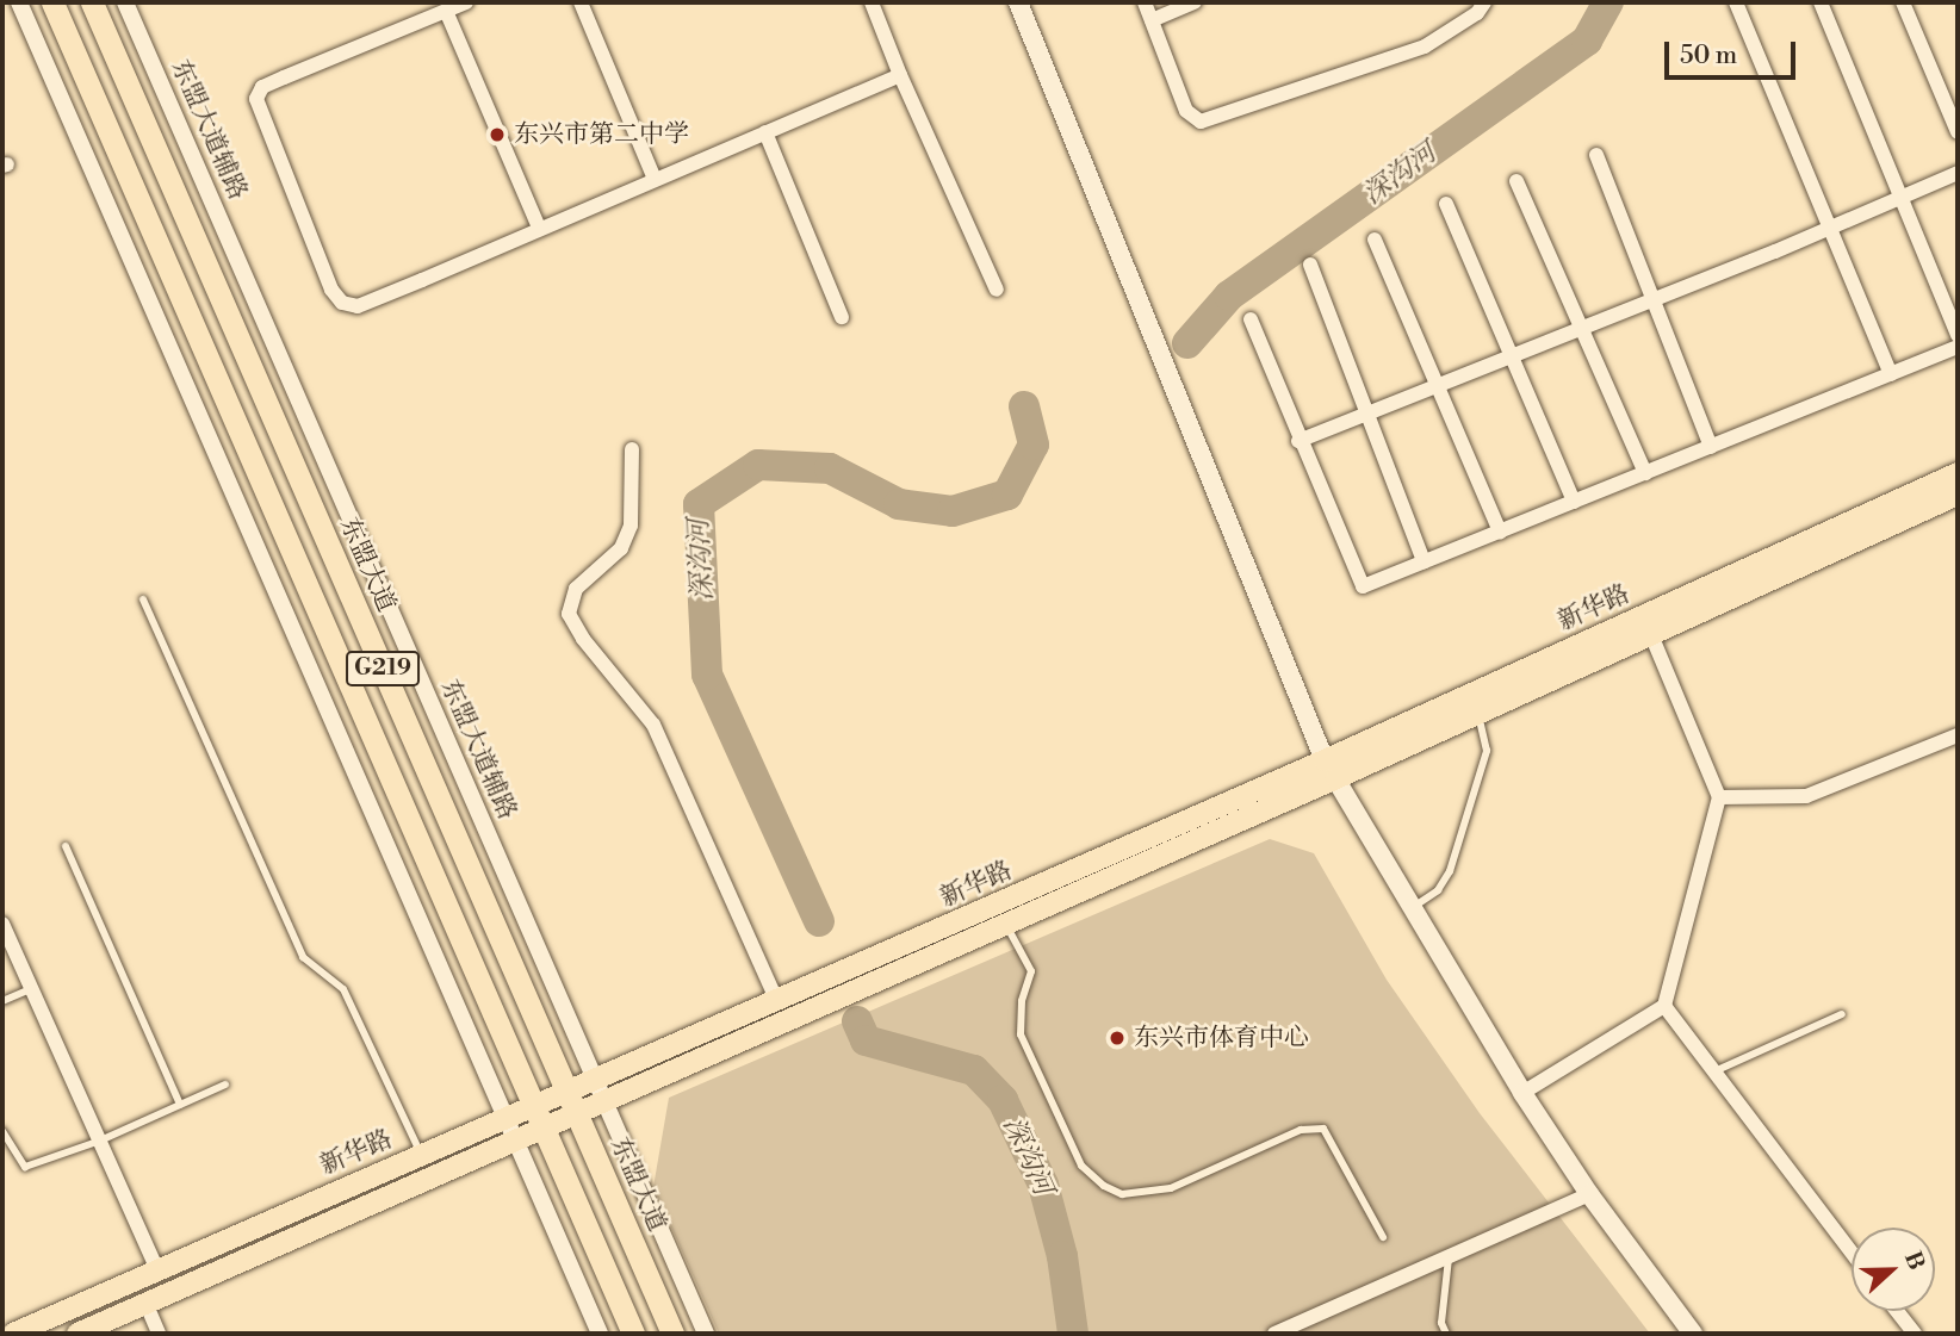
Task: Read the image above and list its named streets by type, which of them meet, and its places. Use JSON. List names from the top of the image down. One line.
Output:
{"streets":{"highway":["东盟大道","G219"],"main road":["新华路"],"street":["东盟大道辅路"]},"crossings":[["东盟大道辅路","新华路"],["东盟大道","新华路"],["新华路","G219"]],"water":["深沟河"],"places":["东兴市第二中学","东兴市体育中心"],"scale_bar":"50 m","north":"right"}
